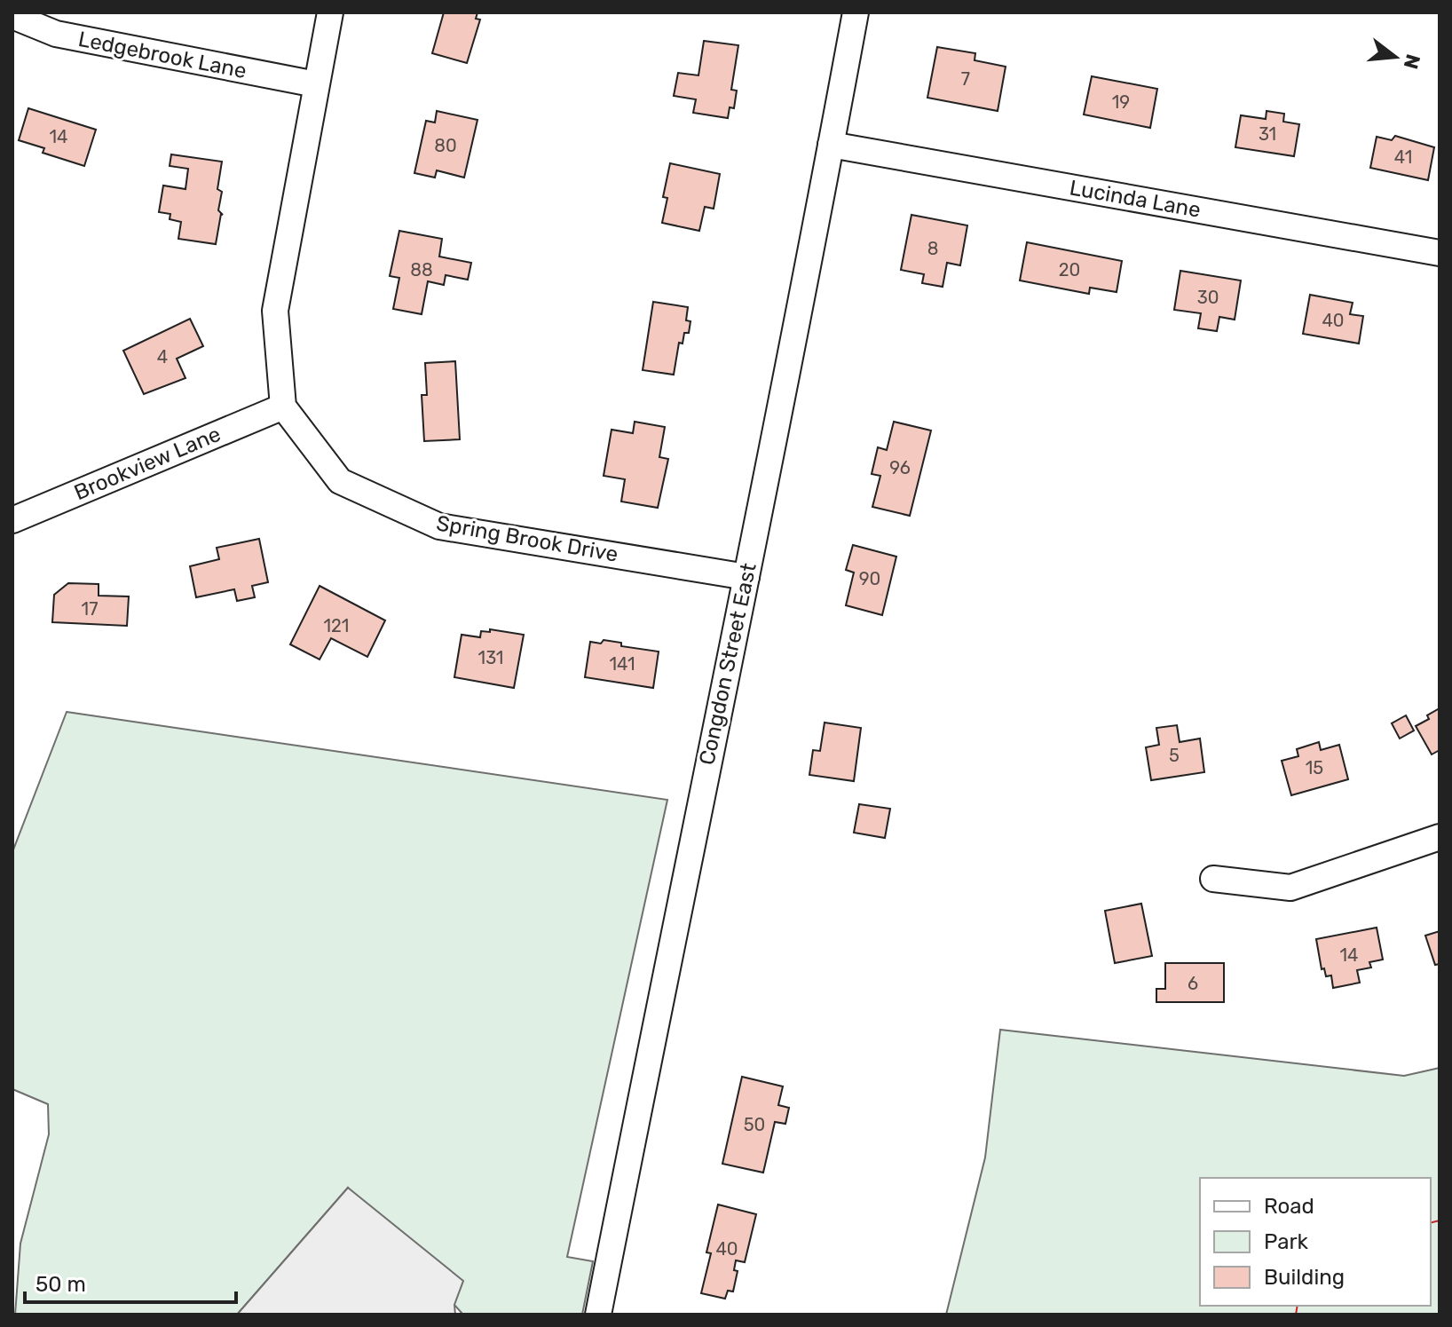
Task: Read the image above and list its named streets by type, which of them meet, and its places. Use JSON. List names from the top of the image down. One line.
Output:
{"streets":{"street":["Ledgebrook Lane","Lucinda Lane","Brookview Lane","Spring Brook Drive","Congdon Street East"]},"crossings":[["Lucinda Lane","Congdon Street East"],["Brookview Lane","Spring Brook Drive"],["Spring Brook Drive","Congdon Street East"]],"house_numbers":["7","19","31","14","80","41","8","88","20","30","40","4","96","90","17","121","131","141","5","15","14","6","50","40"],"legend":["Road","Park","Building"],"scale_bar":"50 m","north":"right"}
